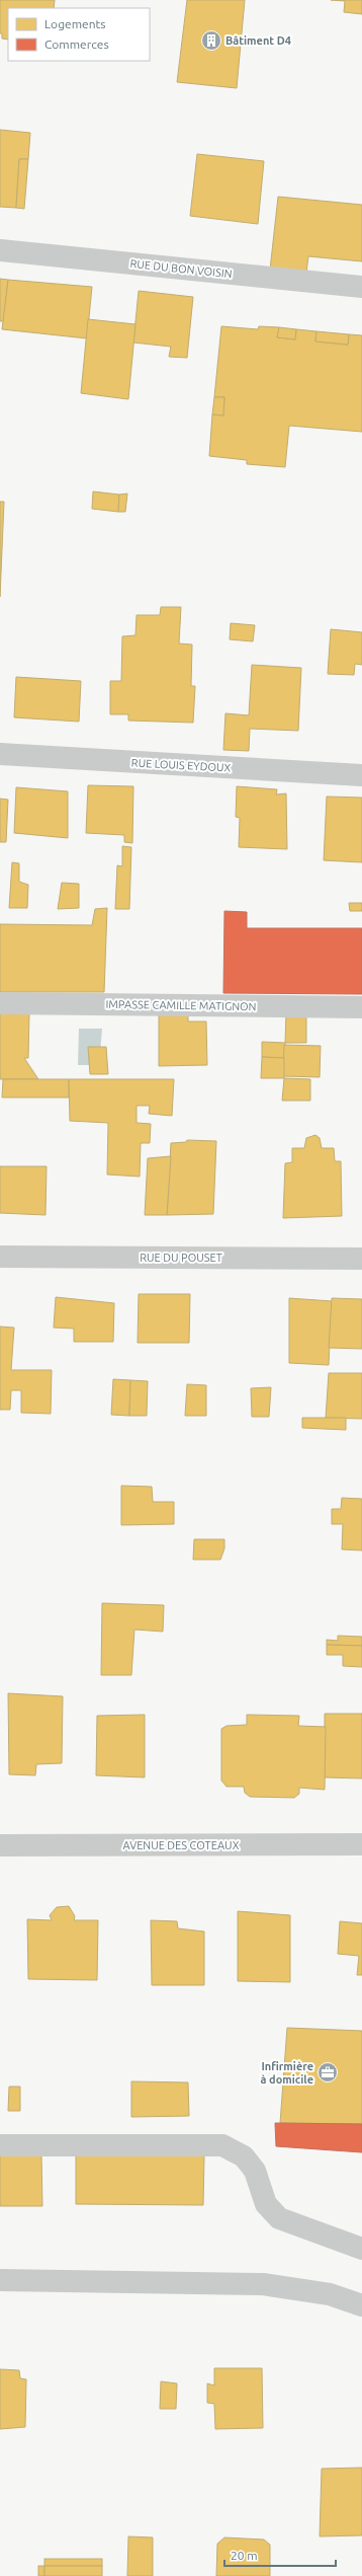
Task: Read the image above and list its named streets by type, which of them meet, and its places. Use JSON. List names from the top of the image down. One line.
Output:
{"streets":{"street":["RUE DU BON VOISIN","RUE LOUIS EYDOUX","IMPASSE CAMILLE MATIGNON","RUE DU POUSET","AVENUE DES COTEAUX"]},"places":{"building":["Bâtiment D4"],"office":["Infirmière à domicile"]},"legend":["Logements","Commerces"],"scale_bar":"20 m"}
